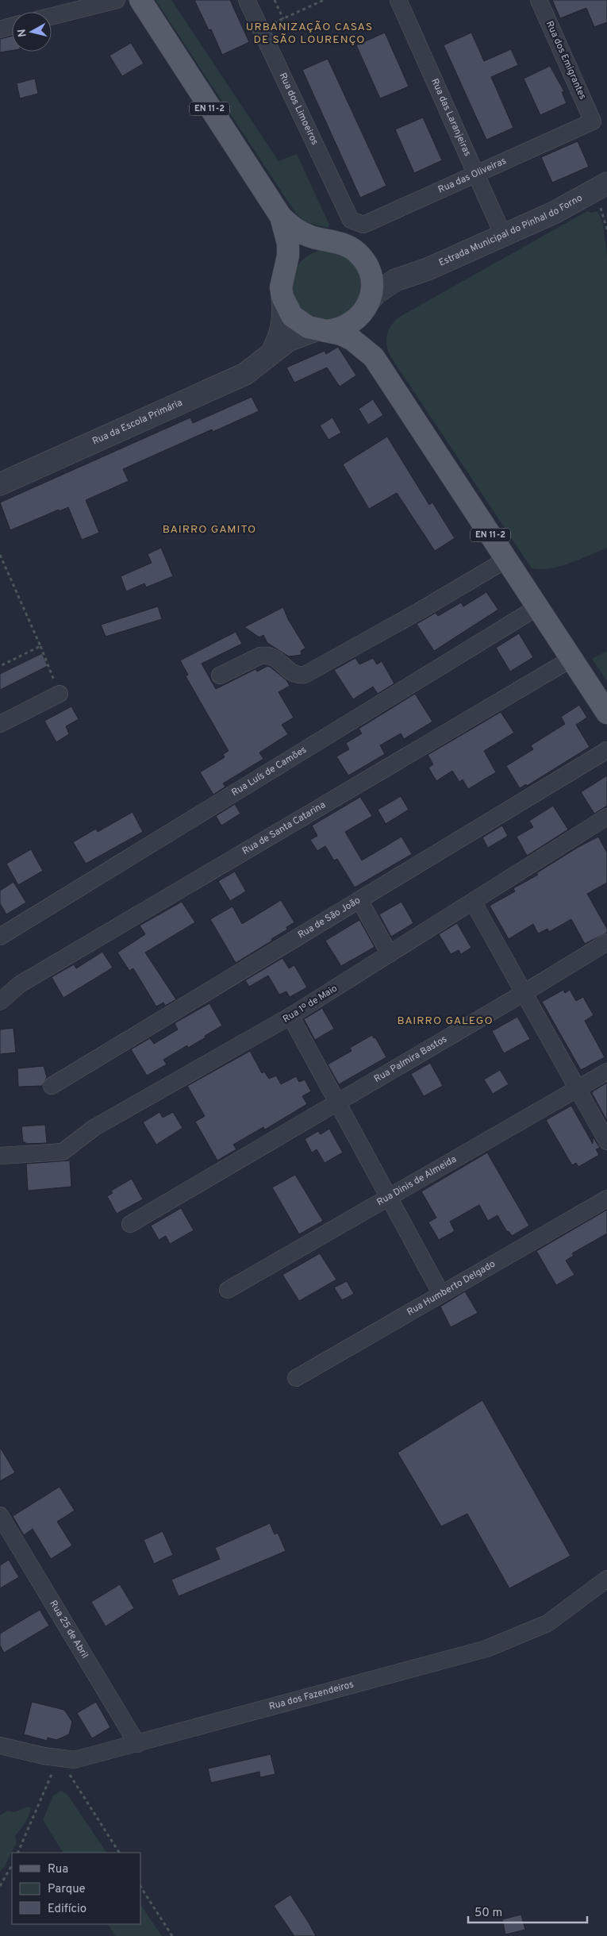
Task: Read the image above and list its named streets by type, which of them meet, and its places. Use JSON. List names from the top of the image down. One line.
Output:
{"streets":{"main road":["EN 11-2"],"street":["Rua dos Emigrantes","Rua dos Limoeiros","Rua das Laranjeiras","Rua das Oliveiras","Estrada Municipal do Pinhal do Forno","Rua da Escola Primária","Rua Luís de Camões","Rua de Santa Catarina","Rua de São João","Rua 1º de Maio","Rua Palmira Bastos","Rua Dinis de Almeida","Rua Humberto Delgado","Rua 25 de Abril","Rua dos Fazendeiros"]},"crossings":[["Rua dos Emigrantes","Rua das Oliveiras"],["EN 11-2","Estrada Municipal do Pinhal do Forno"],["EN 11-2","Rua da Escola Primária"],["EN 11-2","Rua Luís de Camões"],["EN 11-2","Rua de Santa Catarina"],["Rua dos Limoeiros","Rua das Oliveiras"],["Rua das Laranjeiras","Rua das Oliveiras"],["Rua das Laranjeiras","Estrada Municipal do Pinhal do Forno"],["Estrada Municipal do Pinhal do Forno","Rua da Escola Primária"],["Rua 25 de Abril","Rua dos Fazendeiros"]],"districts":["URBANIZAÇÃO CASAS DE SÃO LOURENÇO","BAIRRO GAMITO","BAIRRO GALEGO"],"legend":["Rua","Parque","Edifício"],"scale_bar":"50 m","north":"left"}
